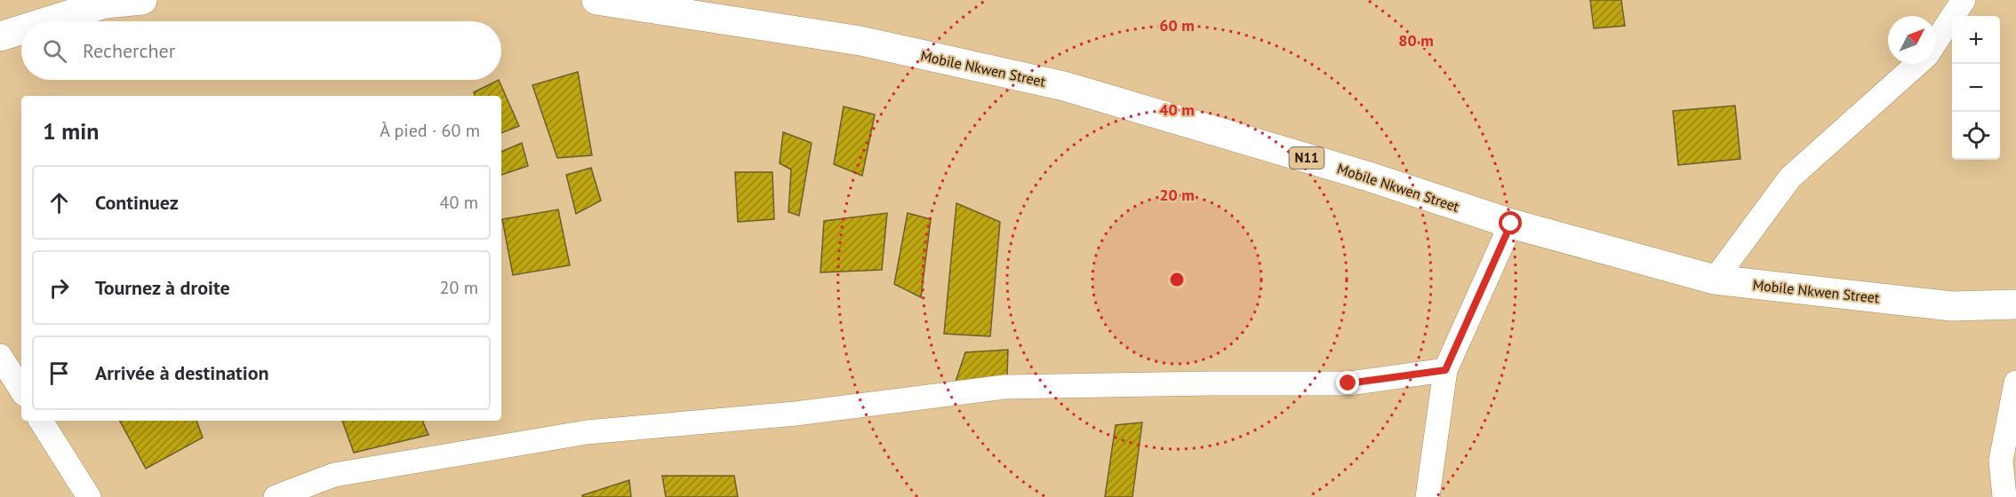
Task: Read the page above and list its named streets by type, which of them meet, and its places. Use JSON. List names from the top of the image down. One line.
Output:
{"streets":{"highway":["Mobile Nkwen Street","N11"]},"north":"top right","page":{"map_buttons":["+","−"],"search":"Rechercher","heading":["1 min","À pied · 60 m"],"list":[["Continuez","40 m"],["Tournez à droite","20 m"],"Arrivée à destination"]},"rings":["60 m","80 m","40 m","20 m"]}
